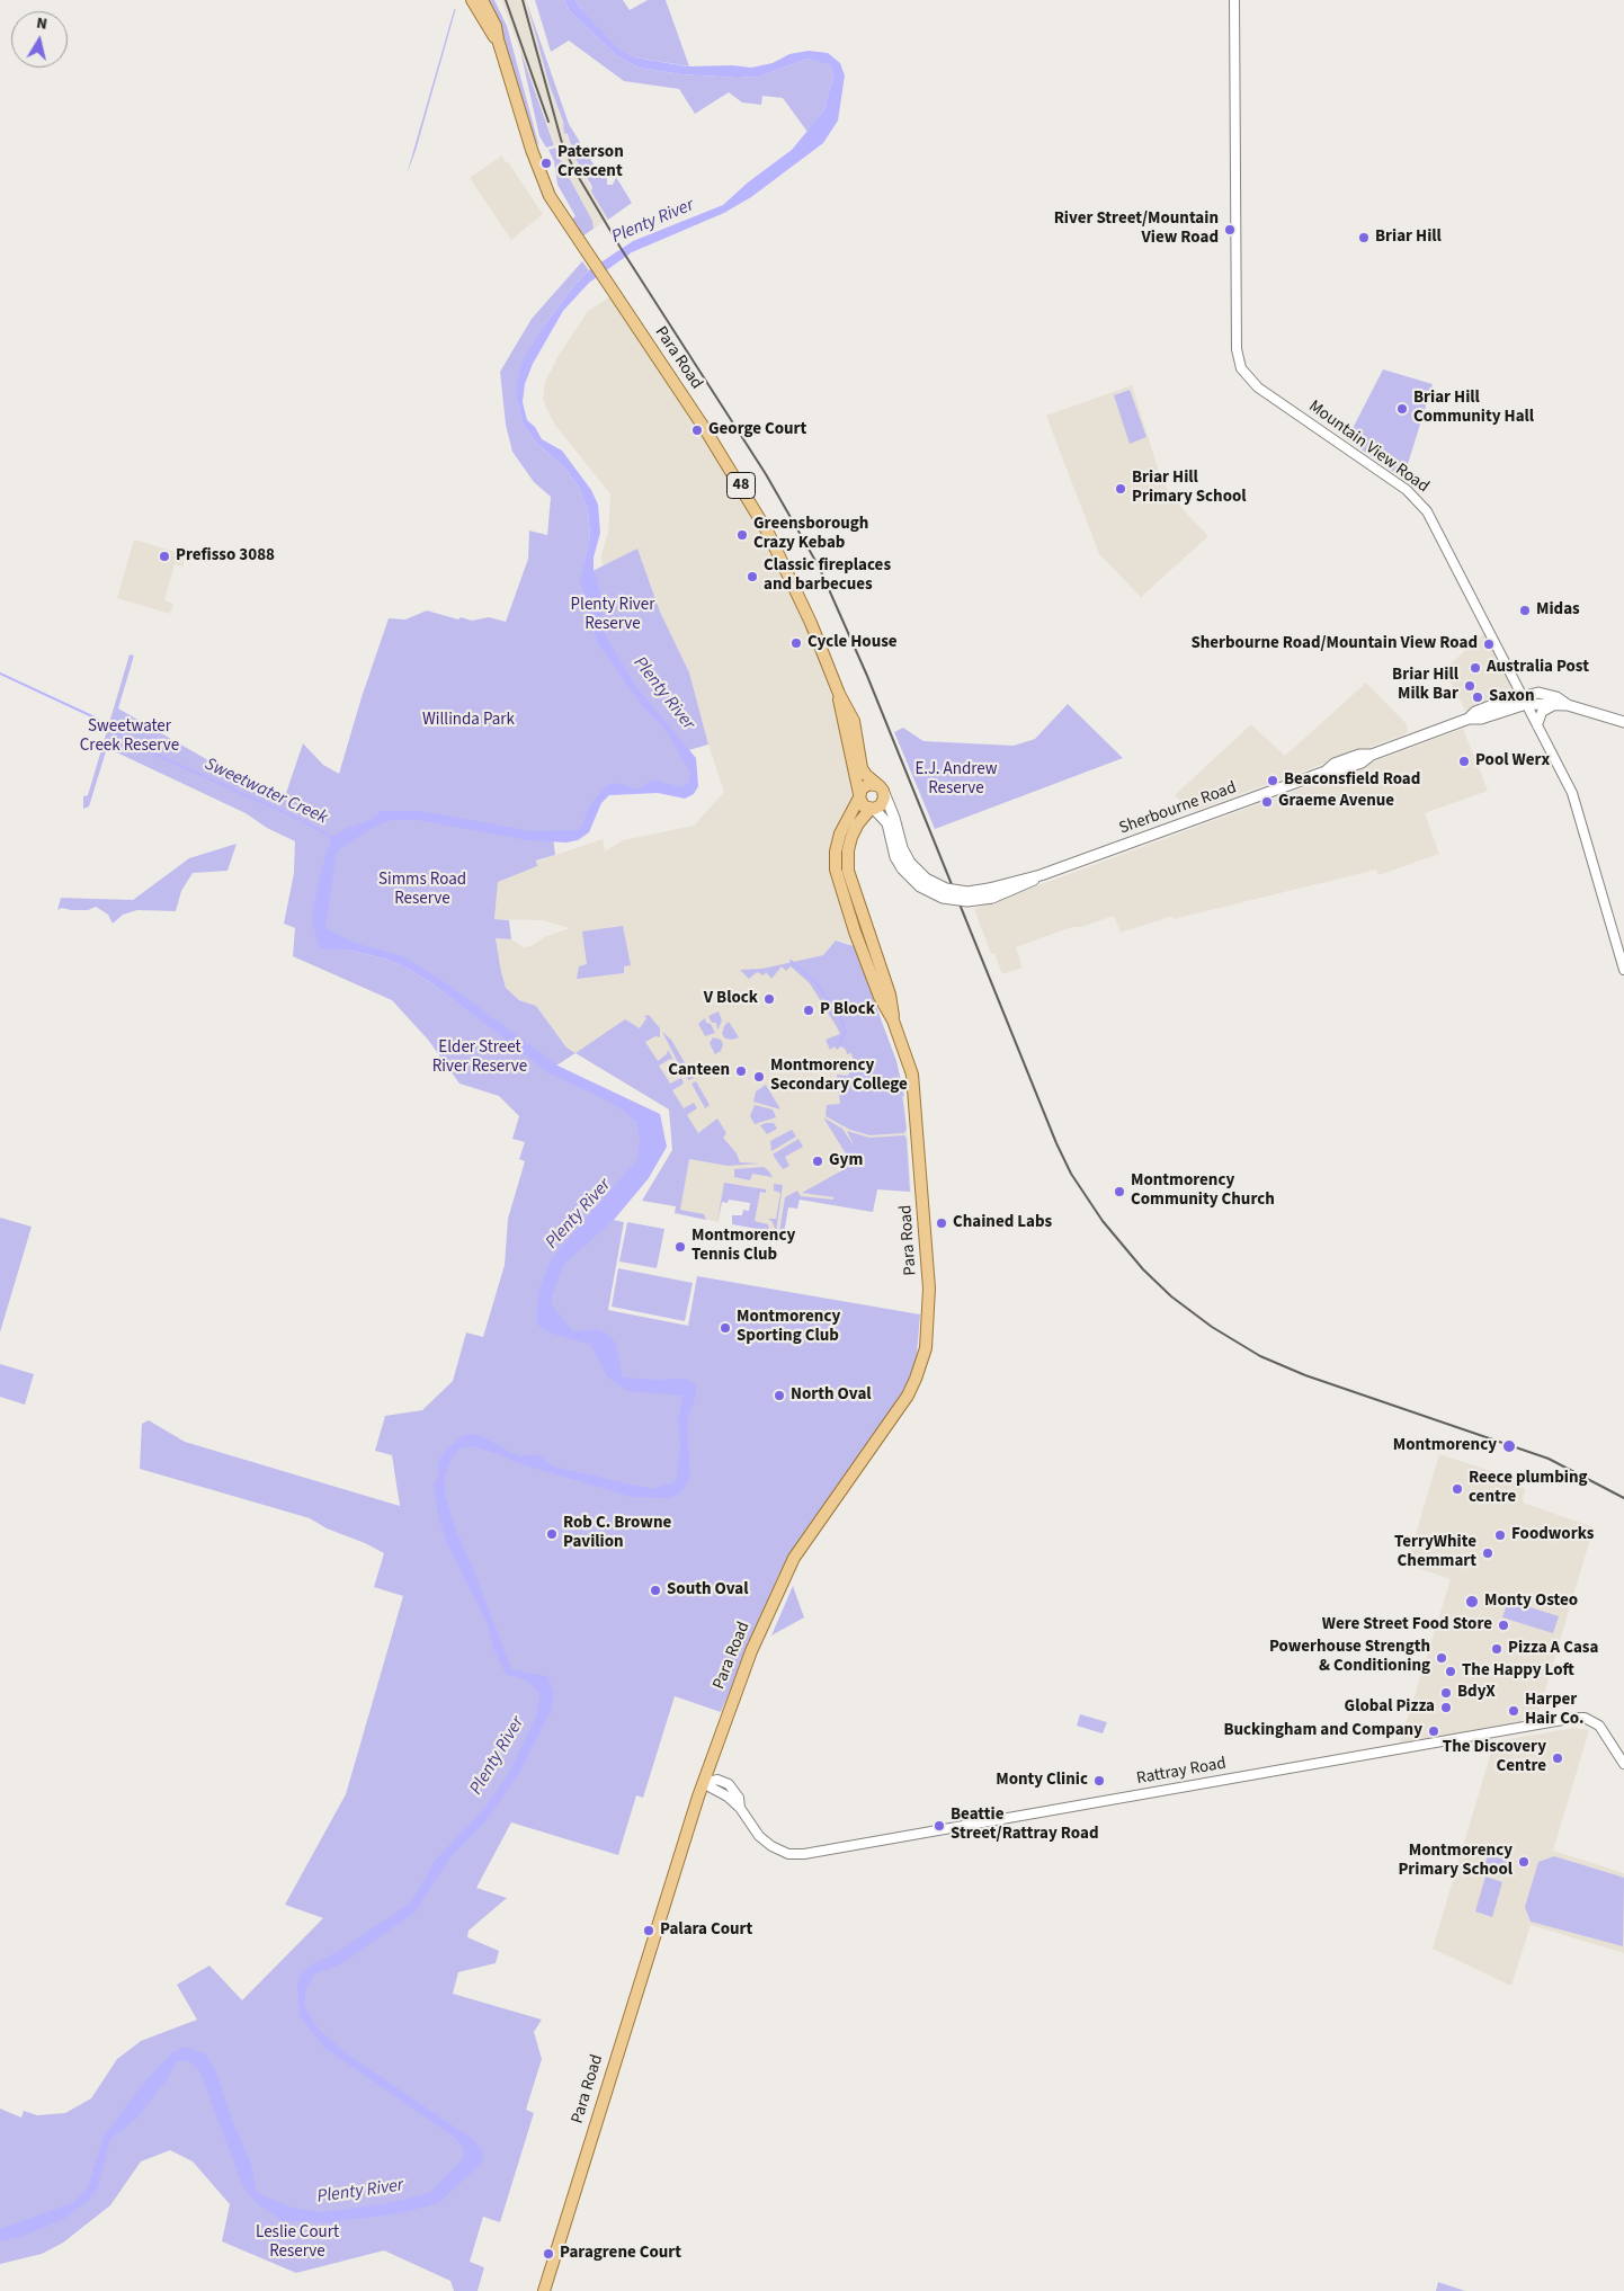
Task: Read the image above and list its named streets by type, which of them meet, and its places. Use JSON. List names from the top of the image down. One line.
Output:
{"streets":{"main road":["Para Road","48","Sherbourne Road"],"street":["Mountain View Road","Rattray Road"]},"crossings":[["Para Road","48"],["Para Road","Sherbourne Road"],["Para Road","Rattray Road"],["Mountain View Road","Sherbourne Road"],["48","Sherbourne Road"]],"water":["Plenty River","Sweetwater Creek"],"parks":["Plenty River Reserve","Willinda Park","Sweetwater Creek Reserve","E.J. Andrew Reserve","Simms Road Reserve","Elder Street River Reserve","Leslie Court Reserve"],"places":["Paterson Crescent","River Street/Mountain View Road","Briar Hill","Briar Hill Community Hall","George Court","Briar Hill Primary School","Greensborough Crazy Kebab","Prefisso 3088","Classic fireplaces and barbecues","Midas","Cycle House","Sherbourne Road/Mountain View Road","Australia Post","Briar Hill Milk Bar","Saxon","Pool Werx","Beaconsfield Road","Graeme Avenue","V Block","P Block","Canteen","Montmorency Secondary College","Gym","Montmorency Community Church","Chained Labs","Montmorency Tennis Club","Montmorency Sporting Club","North Oval","Montmorency","Reece plumbing centre","Rob C. Browne Pavilion","Foodworks","TerryWhite Chemmart","South Oval","Monty Osteo","Were Street Food Store","Pizza A Casa","Powerhouse Strength & Conditioning","The Happy Loft","BdyX","Global Pizza","Harper Hair Co.","Buckingham and Company","The Discovery Centre","Monty Clinic","Beattie Street/Rattray Road","Montmorency Primary School","Palara Court","Paragrene Court"],"north":"top"}
